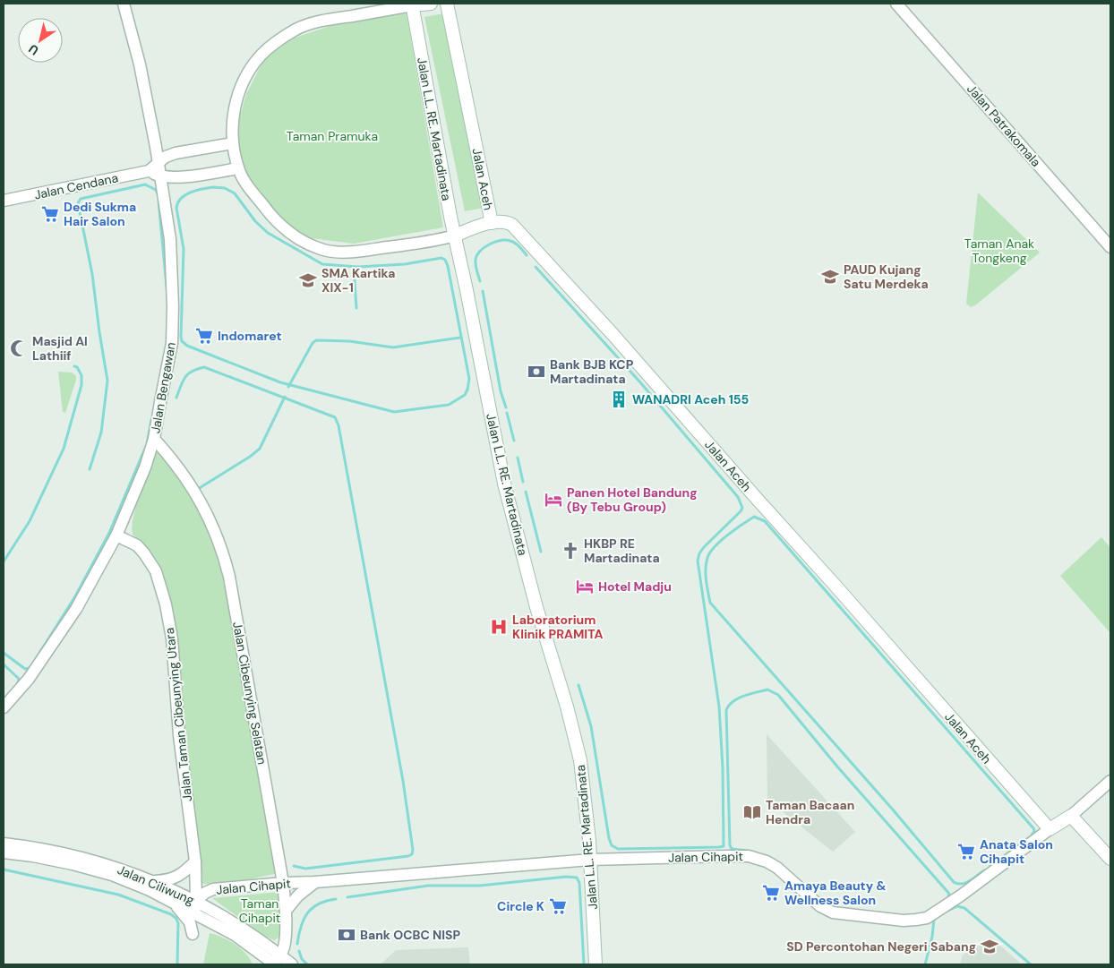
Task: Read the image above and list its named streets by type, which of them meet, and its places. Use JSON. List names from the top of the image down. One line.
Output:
{"streets":{"main road":["Jalan L.L. RE. Martadinata","Jalan Aceh"],"street":["Jalan Patrakomala","Jalan Cendana","Jalan Bengawan","Jalan Cibeunying Selatan","Jalan Taman Cibeunying Utara","Jalan Cihapit","Jalan Ciliwung"]},"crossings":[["Jalan L.L. RE. Martadinata","Jalan Cihapit"],["Jalan Aceh","Jalan Cihapit"],["Jalan Bengawan","Jalan Cibeunying Selatan"],["Jalan Bengawan","Jalan Taman Cibeunying Utara"],["Jalan Cibeunying Selatan","Jalan Cihapit"],["Jalan Cibeunying Selatan","Jalan Ciliwung"],["Jalan Taman Cibeunying Utara","Jalan Cihapit"],["Jalan Taman Cibeunying Utara","Jalan Ciliwung"],["Jalan Cihapit","Jalan Ciliwung"]],"parks":["Taman Pramuka","Taman Anak Tongkeng","Taman Cihapit"],"places":{"supermarket":["Dedi Sukma Hair Salon","Indomaret","Anata Salon Cihapit","Amaya Beauty & Wellness Salon","Circle K"],"school or university":["PAUD Kujang Satu Merdeka","SMA Kartika XIX-1","SD Percontohan Negeri Sabang"],"mosque":["Masjid Al Lathiif"],"bank":["Bank BJB KCP Martadinata","Bank OCBC NISP"],"building":["WANADRI Aceh 155"],"hotel":["Panen Hotel Bandung (By Tebu Group)","Hotel Madju"],"church":["HKBP RE Martadinata"],"hospital":["Laboratorium Klinik PRAMITA"],"library":["Taman Bacaan Hendra"]},"north":"bottom left"}
